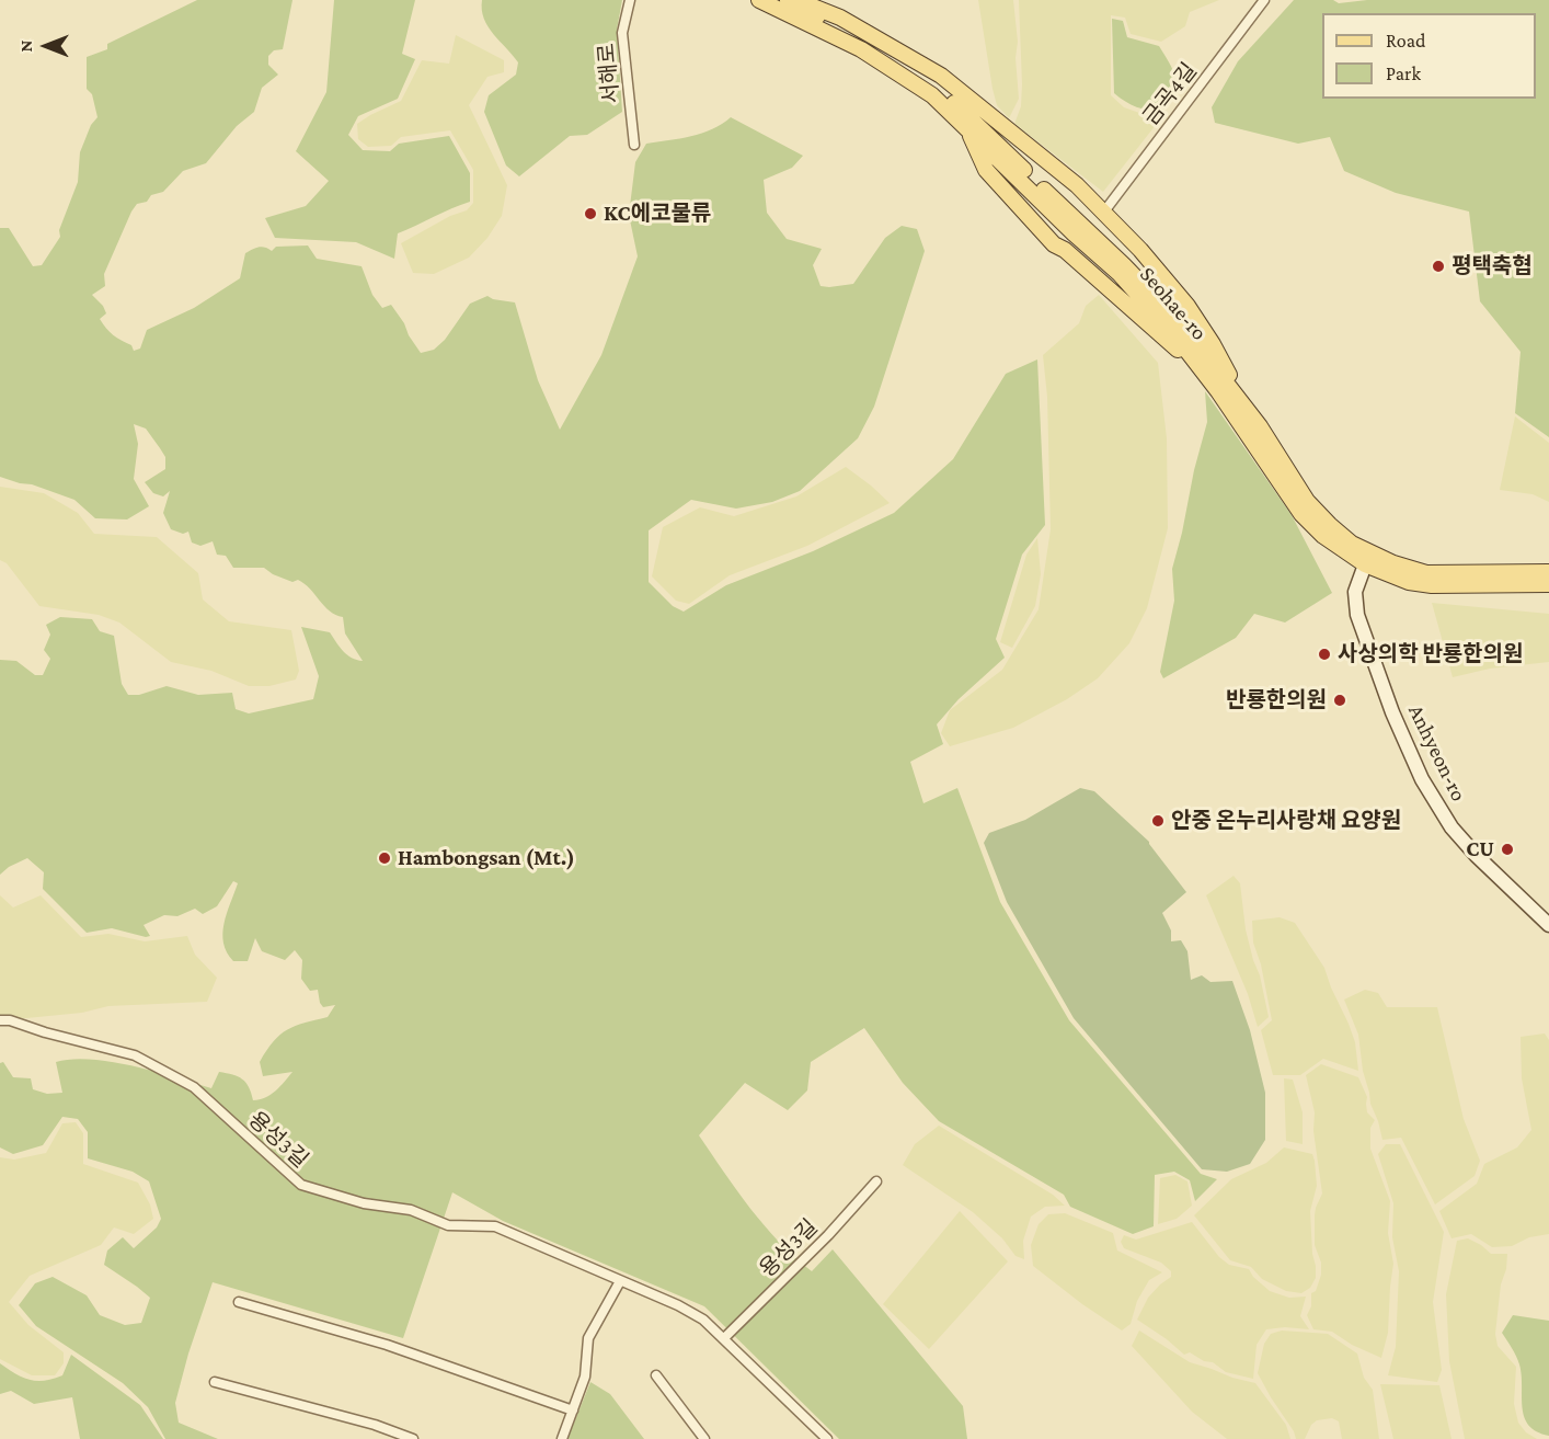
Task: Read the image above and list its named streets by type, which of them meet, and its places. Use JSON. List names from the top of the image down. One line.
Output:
{"streets":{"main road":["Seohae-ro","Anhyeon-ro"],"street":["서해로","금곡4길","용성3길"]},"crossings":[["Seohae-ro","Anhyeon-ro"]],"places":["KC에코물류","평택축협","사상의학 반룡한의원","반룡한의원","안중 온누리사랑채 요양원","CU","Hambongsan (Mt.)"],"legend":["Road","Park"],"north":"left"}
